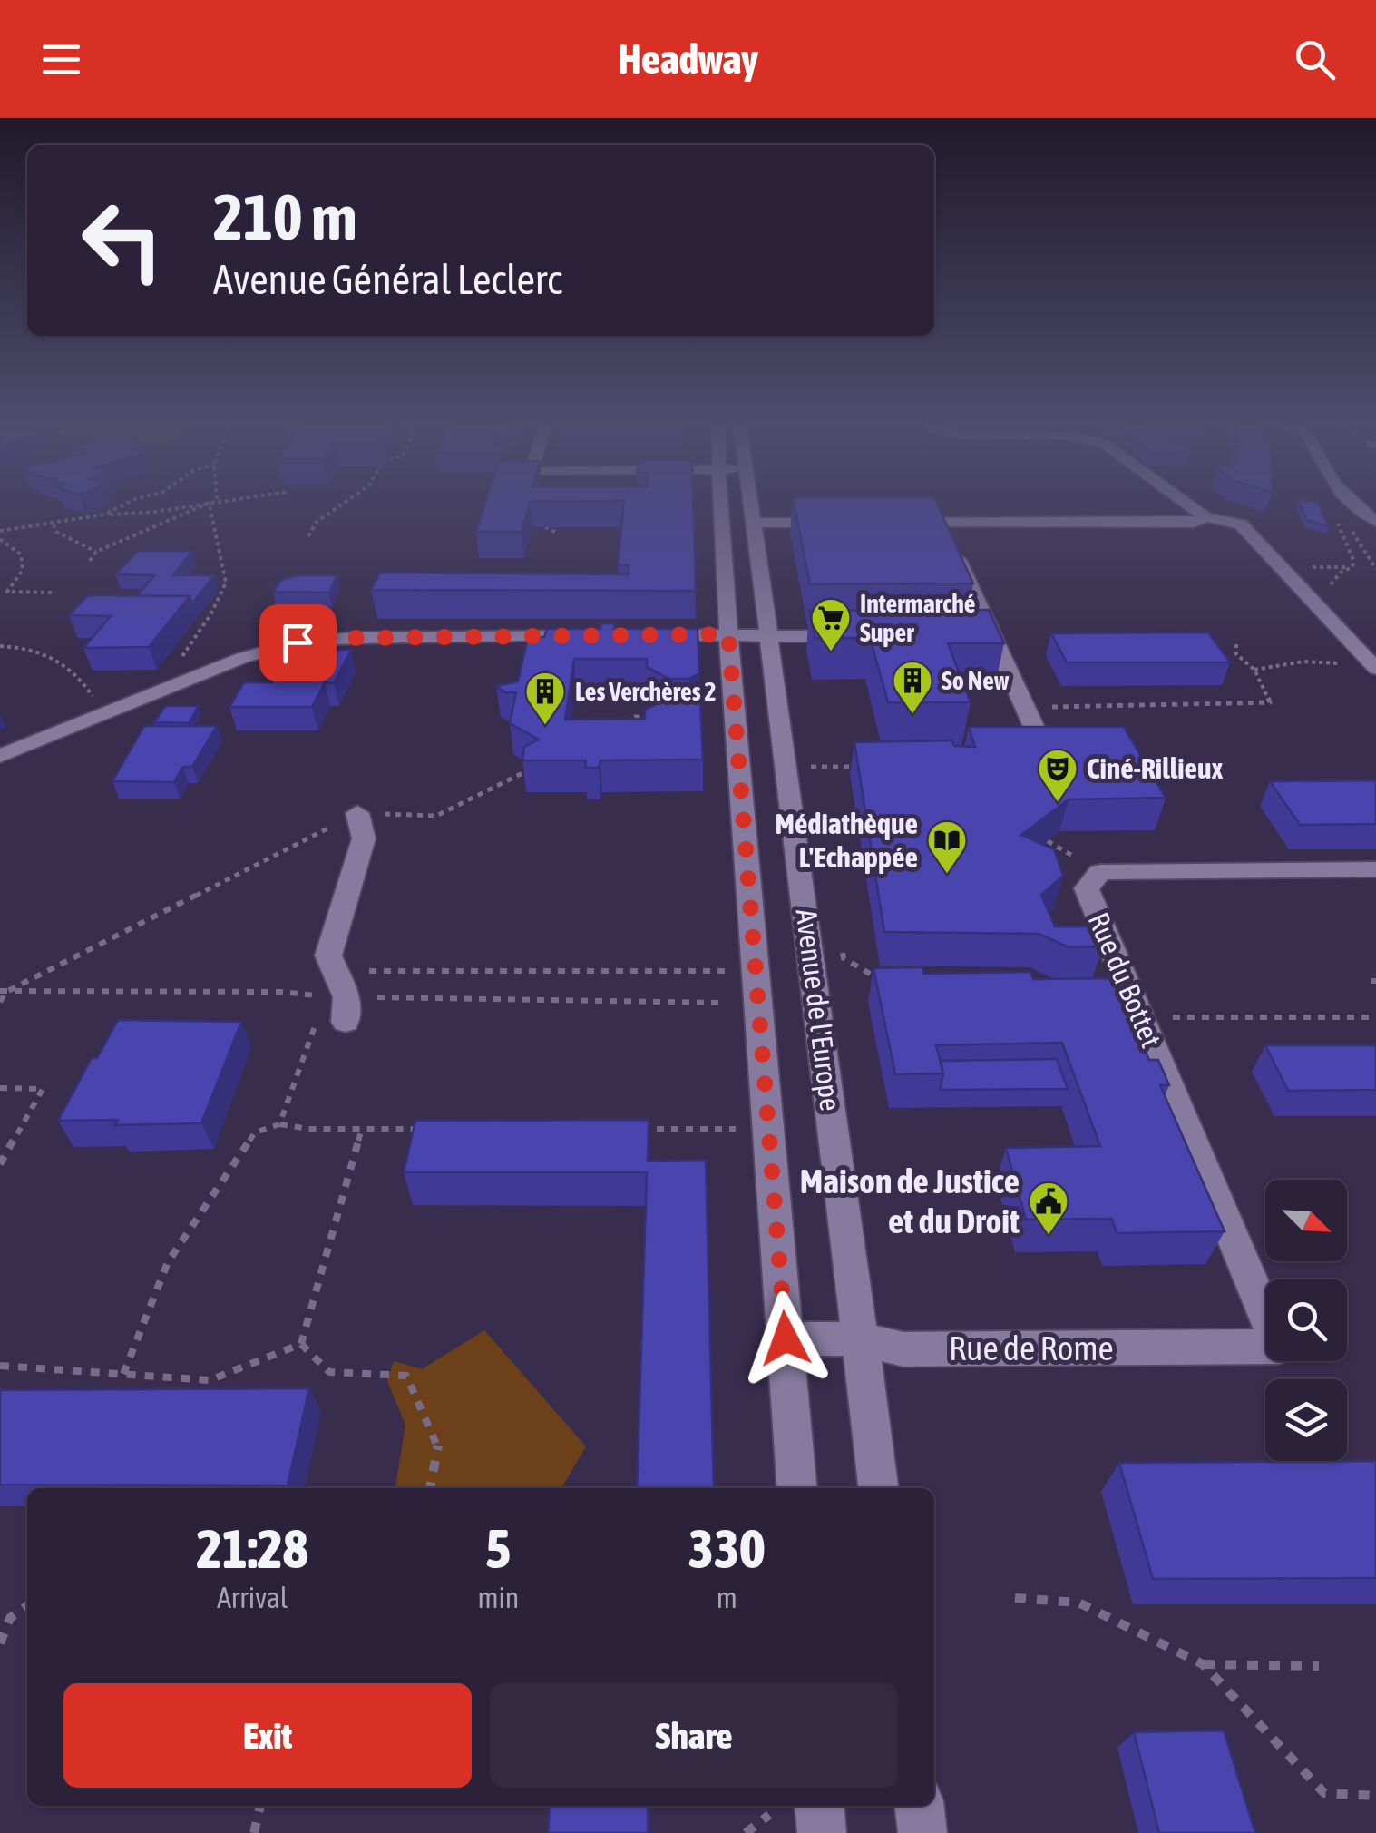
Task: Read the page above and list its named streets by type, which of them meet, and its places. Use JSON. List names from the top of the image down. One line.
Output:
{"streets":{"street":["Rue du Bottet","Avenue de l'Europe","Rue de Rome"]},"crossings":[["Avenue de l'Europe","Rue de Rome"]],"places":{"supermarket":["Intermarché Super"],"building":["So New","Les Verchères 2"],"theatre":["Ciné-Rillieux"],"library":["Médiathèque L'Echappée"],"public building":["Maison de Justice et du Droit"]},"north":"bottom right","page":{"header":"Headway","turn":["210 m","Avenue Général Leclerc"],"eta":["21:28","Arrival","5","min","330","m"],"buttons":["Exit","Share"]}}
